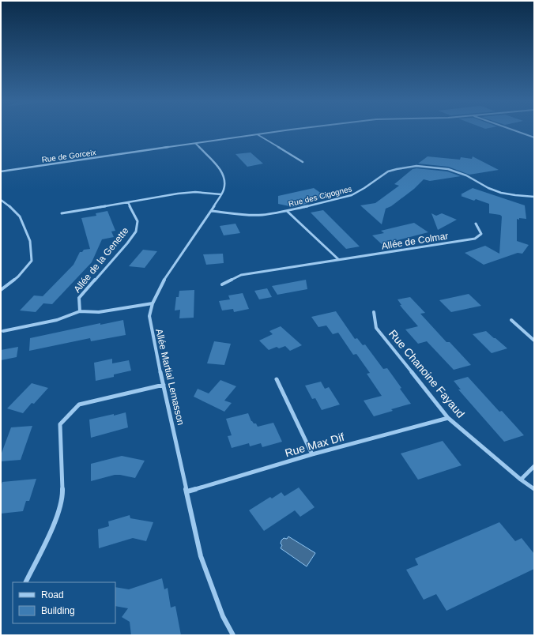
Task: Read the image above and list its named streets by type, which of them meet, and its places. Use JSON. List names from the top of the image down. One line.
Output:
{"streets":{"street":["Rue de Gorceix","Rue des Cigognes","Allée de Colmar","Allée de la Genette","Rue Chanoine Fayaud","Allée Martial Lemasson","Rue Max Dif"]},"crossings":[["Rue de Gorceix","Allée Martial Lemasson"],["Rue des Cigognes","Allée Martial Lemasson"],["Rue Chanoine Fayaud","Rue Max Dif"],["Allée Martial Lemasson","Rue Max Dif"]],"legend":["Road","Building"]}
